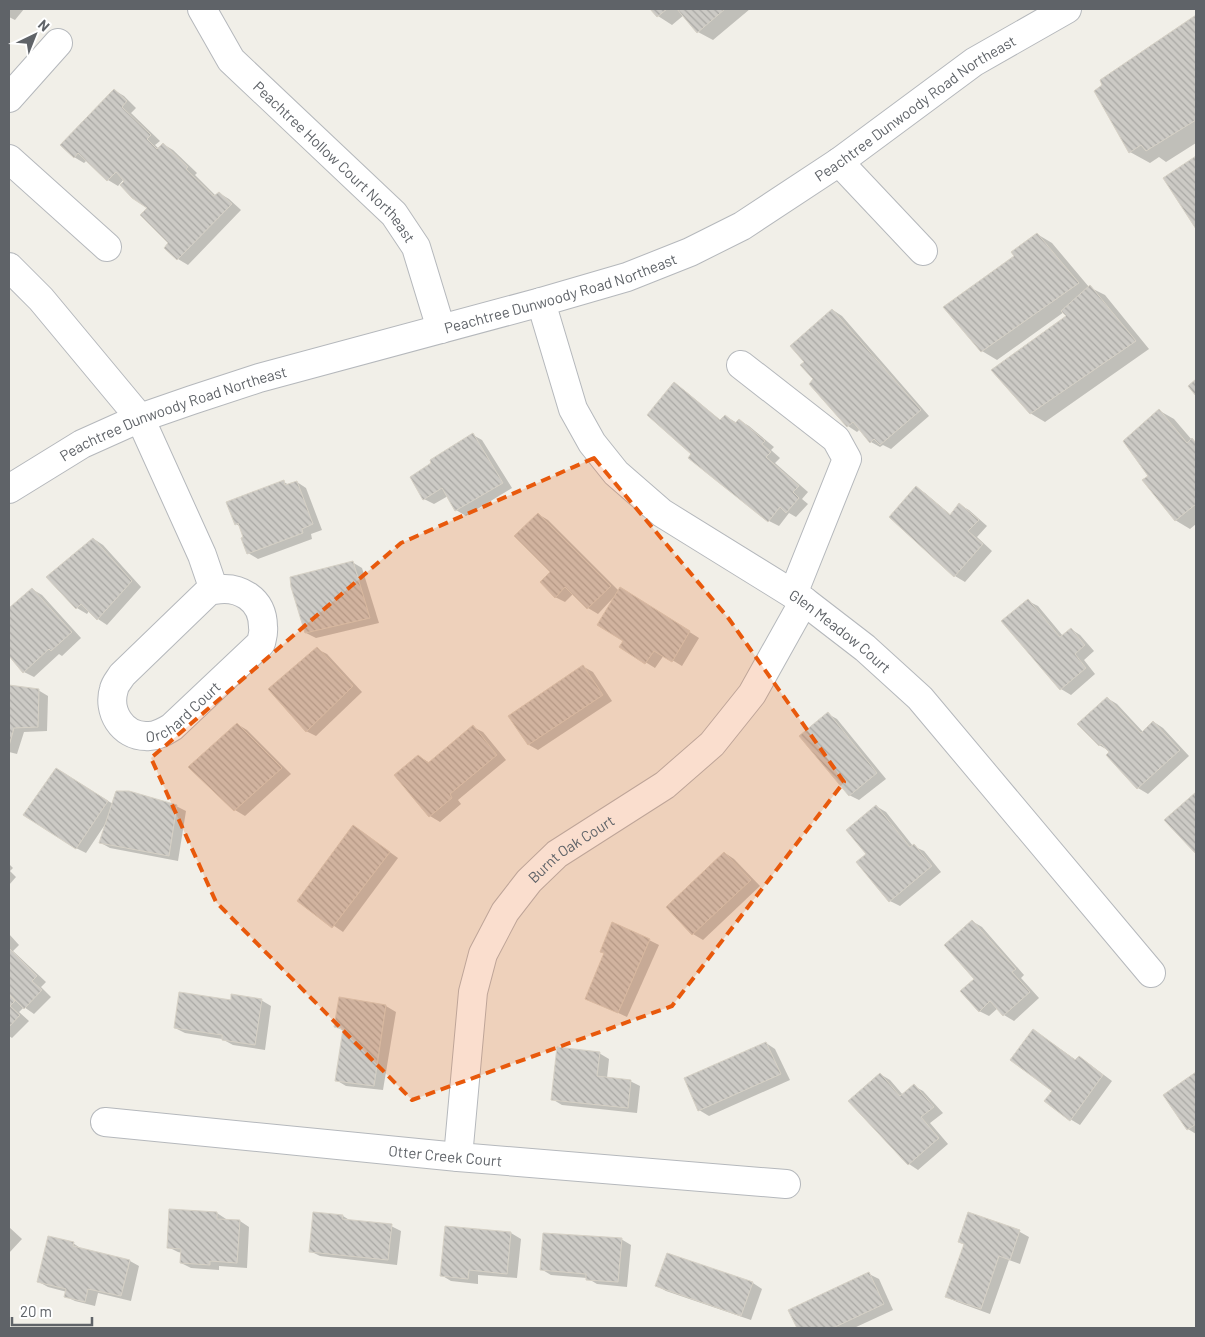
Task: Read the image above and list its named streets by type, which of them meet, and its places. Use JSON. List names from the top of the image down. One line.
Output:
{"streets":{"street":["Peachtree Dunwoody Road Northeast","Peachtree Hollow Court Northeast","Glen Meadow Court","Orchard Court","Burnt Oak Court","Otter Creek Court"]},"crossings":[["Peachtree Dunwoody Road Northeast","Peachtree Hollow Court Northeast"],["Peachtree Dunwoody Road Northeast","Glen Meadow Court"],["Glen Meadow Court","Burnt Oak Court"],["Burnt Oak Court","Otter Creek Court"]],"scale_bar":"20 m","north":"top right"}
